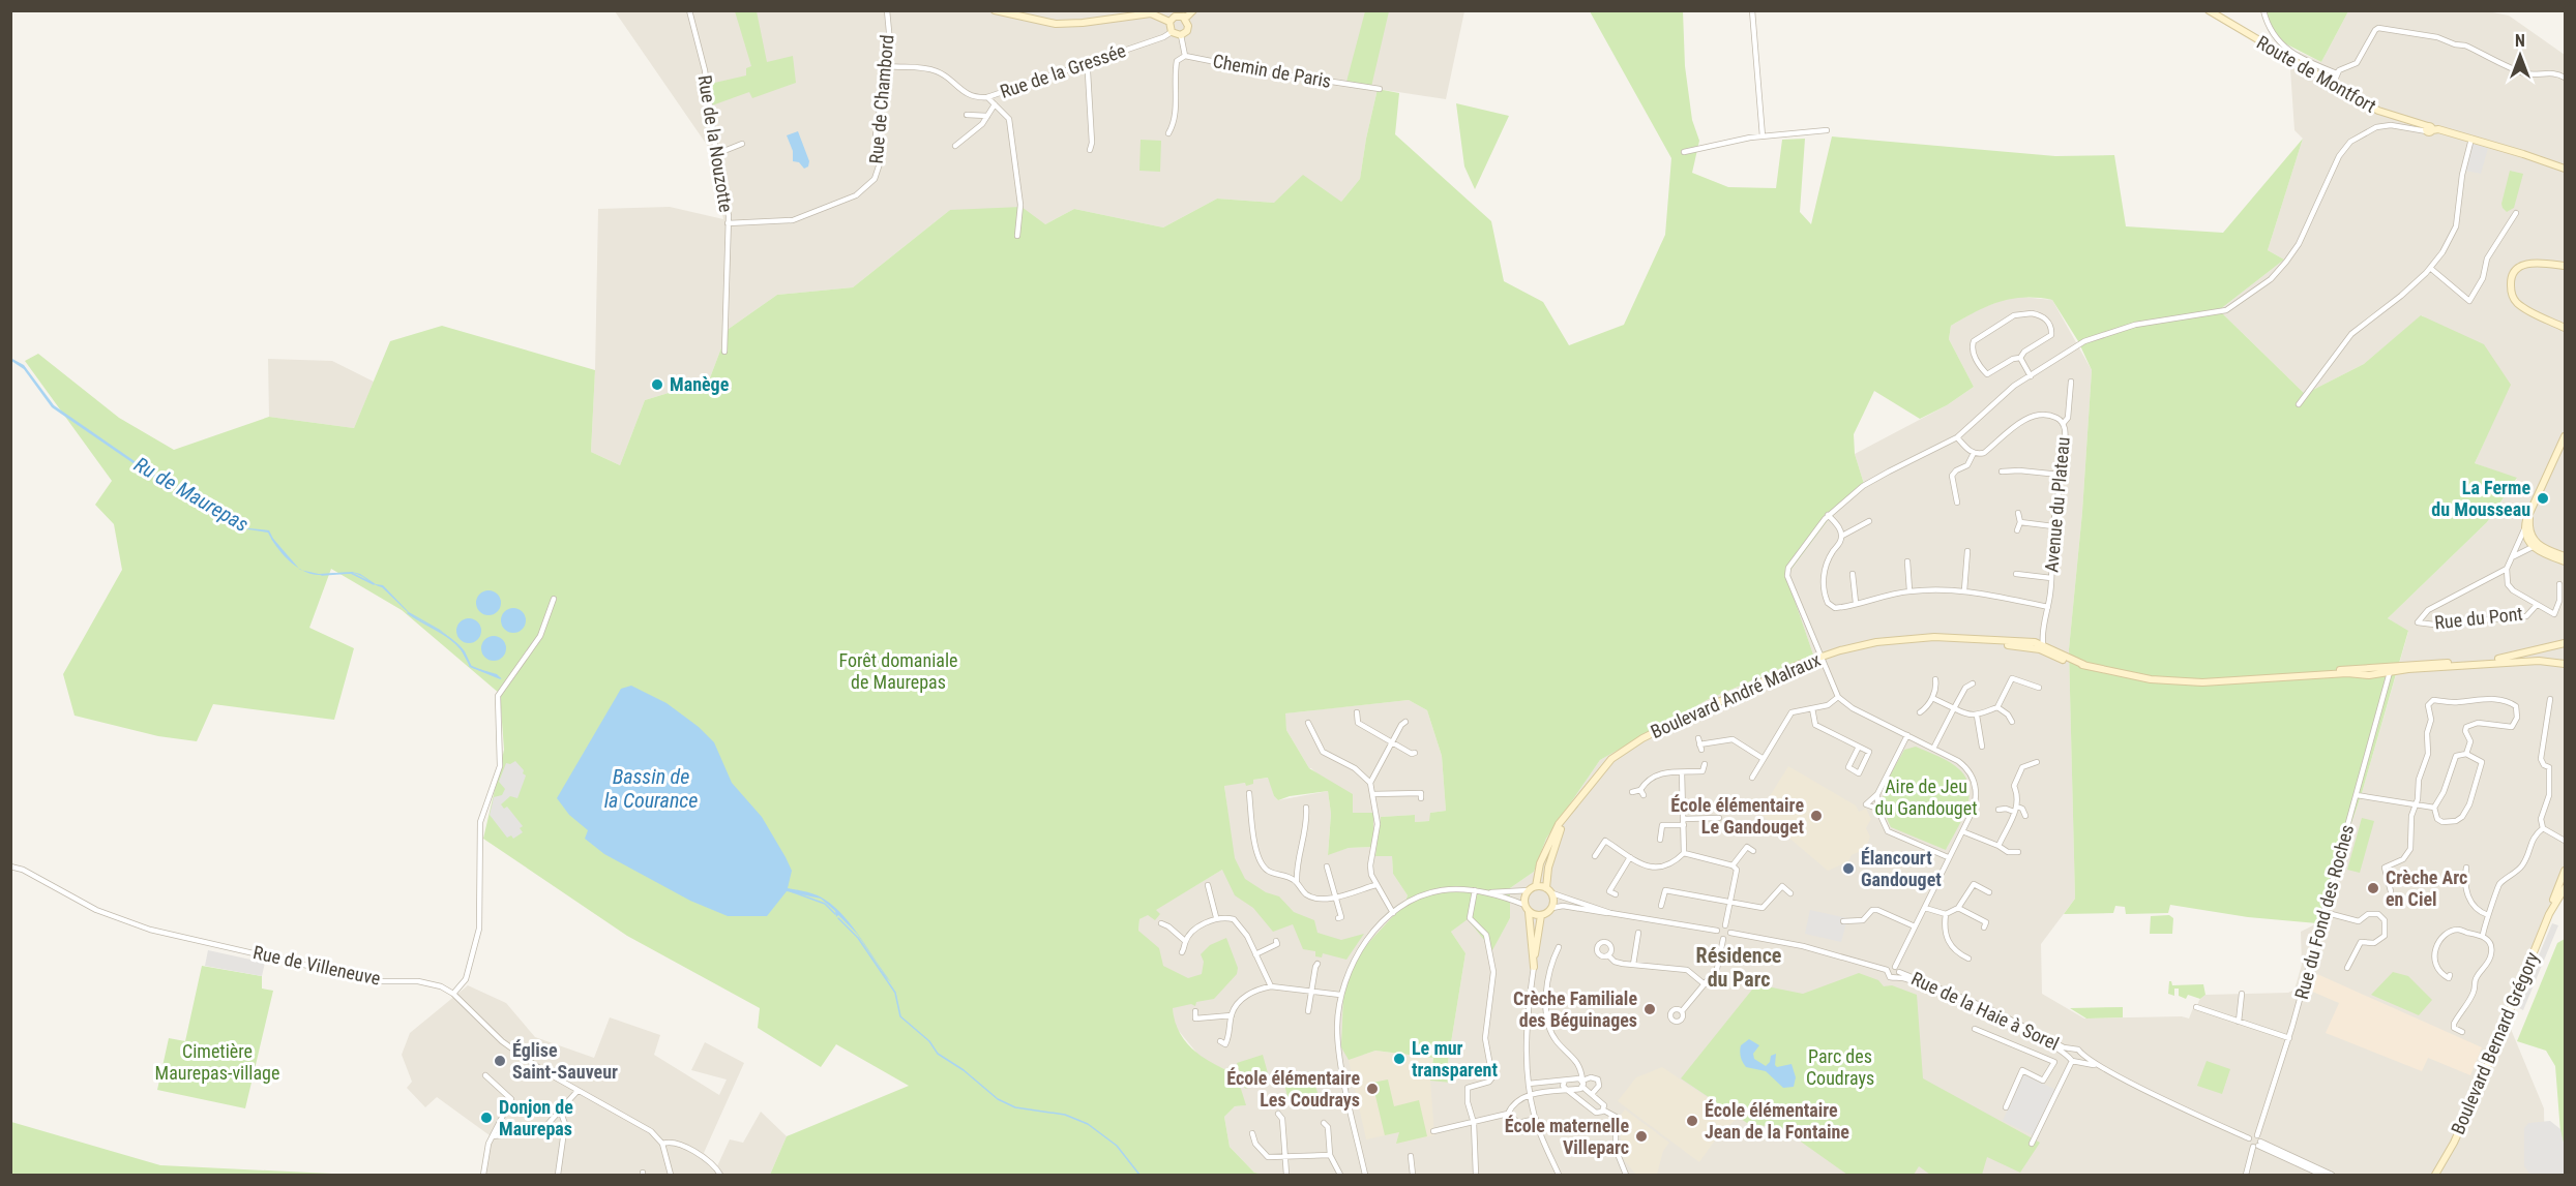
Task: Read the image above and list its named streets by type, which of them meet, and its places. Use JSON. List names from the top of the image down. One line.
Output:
{"streets":{"street":["Rue de la Gressée","Chemin de Paris","Route de Montfort","Rue de Chambord","Rue de la Nouzotte","Avenue du Plateau","Rue du Pont","Boulevard André Malraux","Rue du Fond des Roches","Rue de Villeneuve","Rue de la Haie à Sorel","Boulevard Bernard Grégory"]},"crossings":[["Rue de la Gressée","Rue de Chambord"],["Rue de Chambord","Rue de la Nouzotte"],["Avenue du Plateau","Boulevard André Malraux"],["Boulevard André Malraux","Rue du Fond des Roches"]],"districts":["Résidence du Parc"],"water":["Ru de Maurepas","Bassin de la Courance"],"parks":["Forêt domaniale de Maurepas","Aire de Jeu du Gandouget","Cimetière Maurepas-village","Parc des Coudrays"],"places":["Manège","La Ferme du Mousseau","École élémentaire Le Gandouget","Élancourt Gandouget","Crèche Arc en Ciel","Crèche Familiale des Béguinages","Le mur transparent","Église Saint-Sauveur","École élémentaire Les Coudrays","Donjon de Maurepas","École élémentaire Jean de la Fontaine","École maternelle Villeparc"],"north":"top"}
